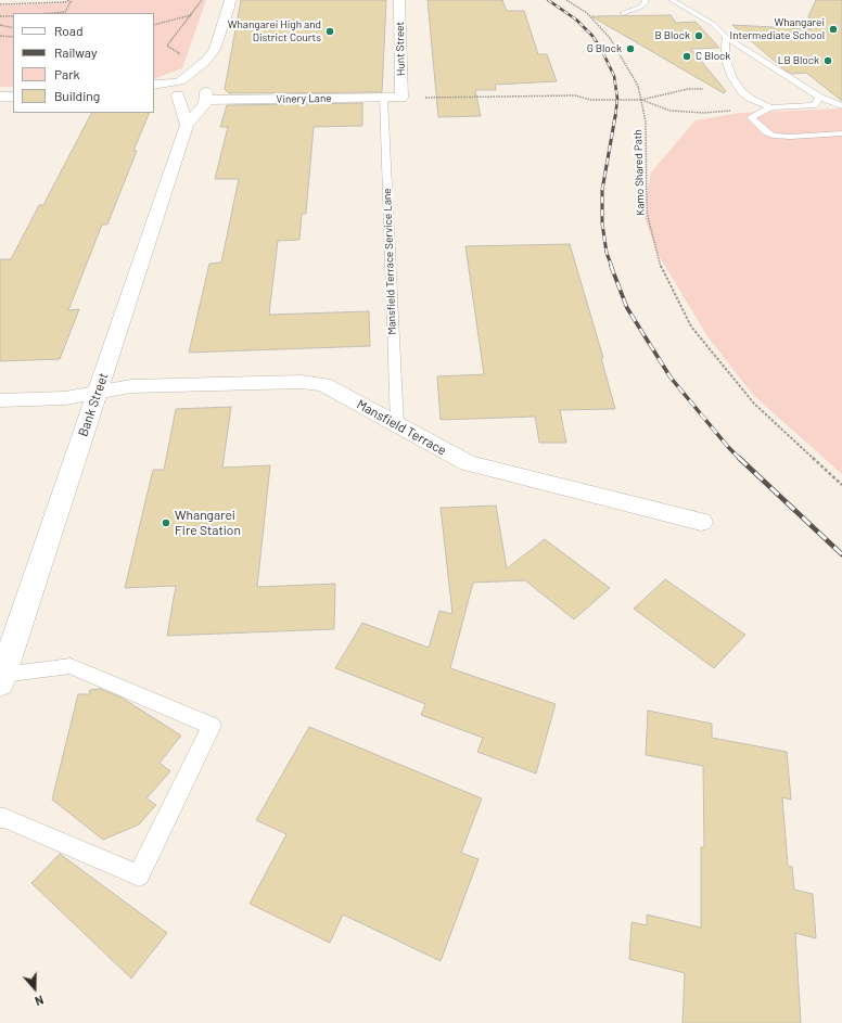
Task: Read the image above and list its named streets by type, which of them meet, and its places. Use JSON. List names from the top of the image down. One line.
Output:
{"streets":{"main road":["Hunt Street","Vinery Lane","Bank Street","Mansfield Terrace"],"lane":["Mansfield Terrace Service Lane"],"path":["Kamo Shared Path"]},"crossings":[["Hunt Street","Vinery Lane"],["Vinery Lane","Mansfield Terrace Service Lane"],["Vinery Lane","Bank Street"],["Mansfield Terrace Service Lane","Mansfield Terrace"],["Bank Street","Mansfield Terrace"]],"places":["Whangarei Intermediate School","Whangarei High and District Courts","B Block","G Block","C Block","LB Block","Whangarei Fire Station"],"legend":["Road","Railway","Park","Building"],"north":"bottom"}
